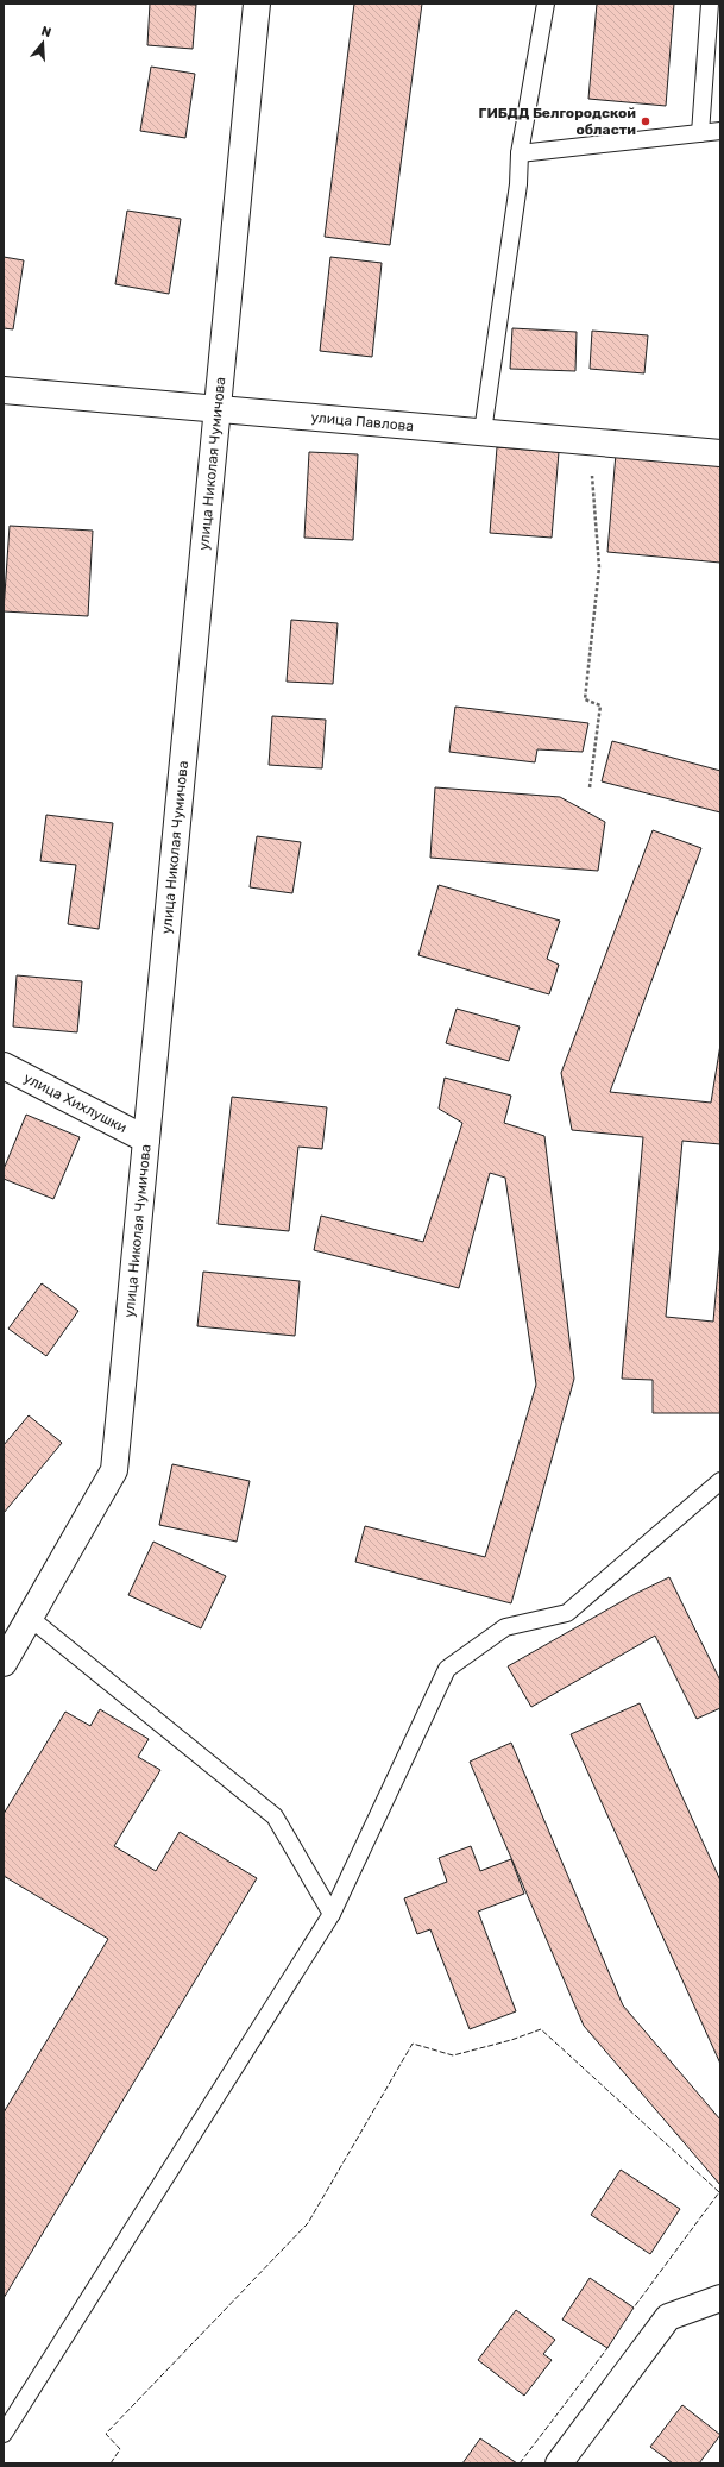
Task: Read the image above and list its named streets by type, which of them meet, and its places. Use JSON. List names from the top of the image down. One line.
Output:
{"streets":{"street":["улица Павлова","улица Николая Чумичова","улица Хихлушки"]},"crossings":[["улица Павлова","улица Николая Чумичова"],["улица Николая Чумичова","улица Хихлушки"]],"places":["ГИБДД Белгородской области"],"north":"top"}
